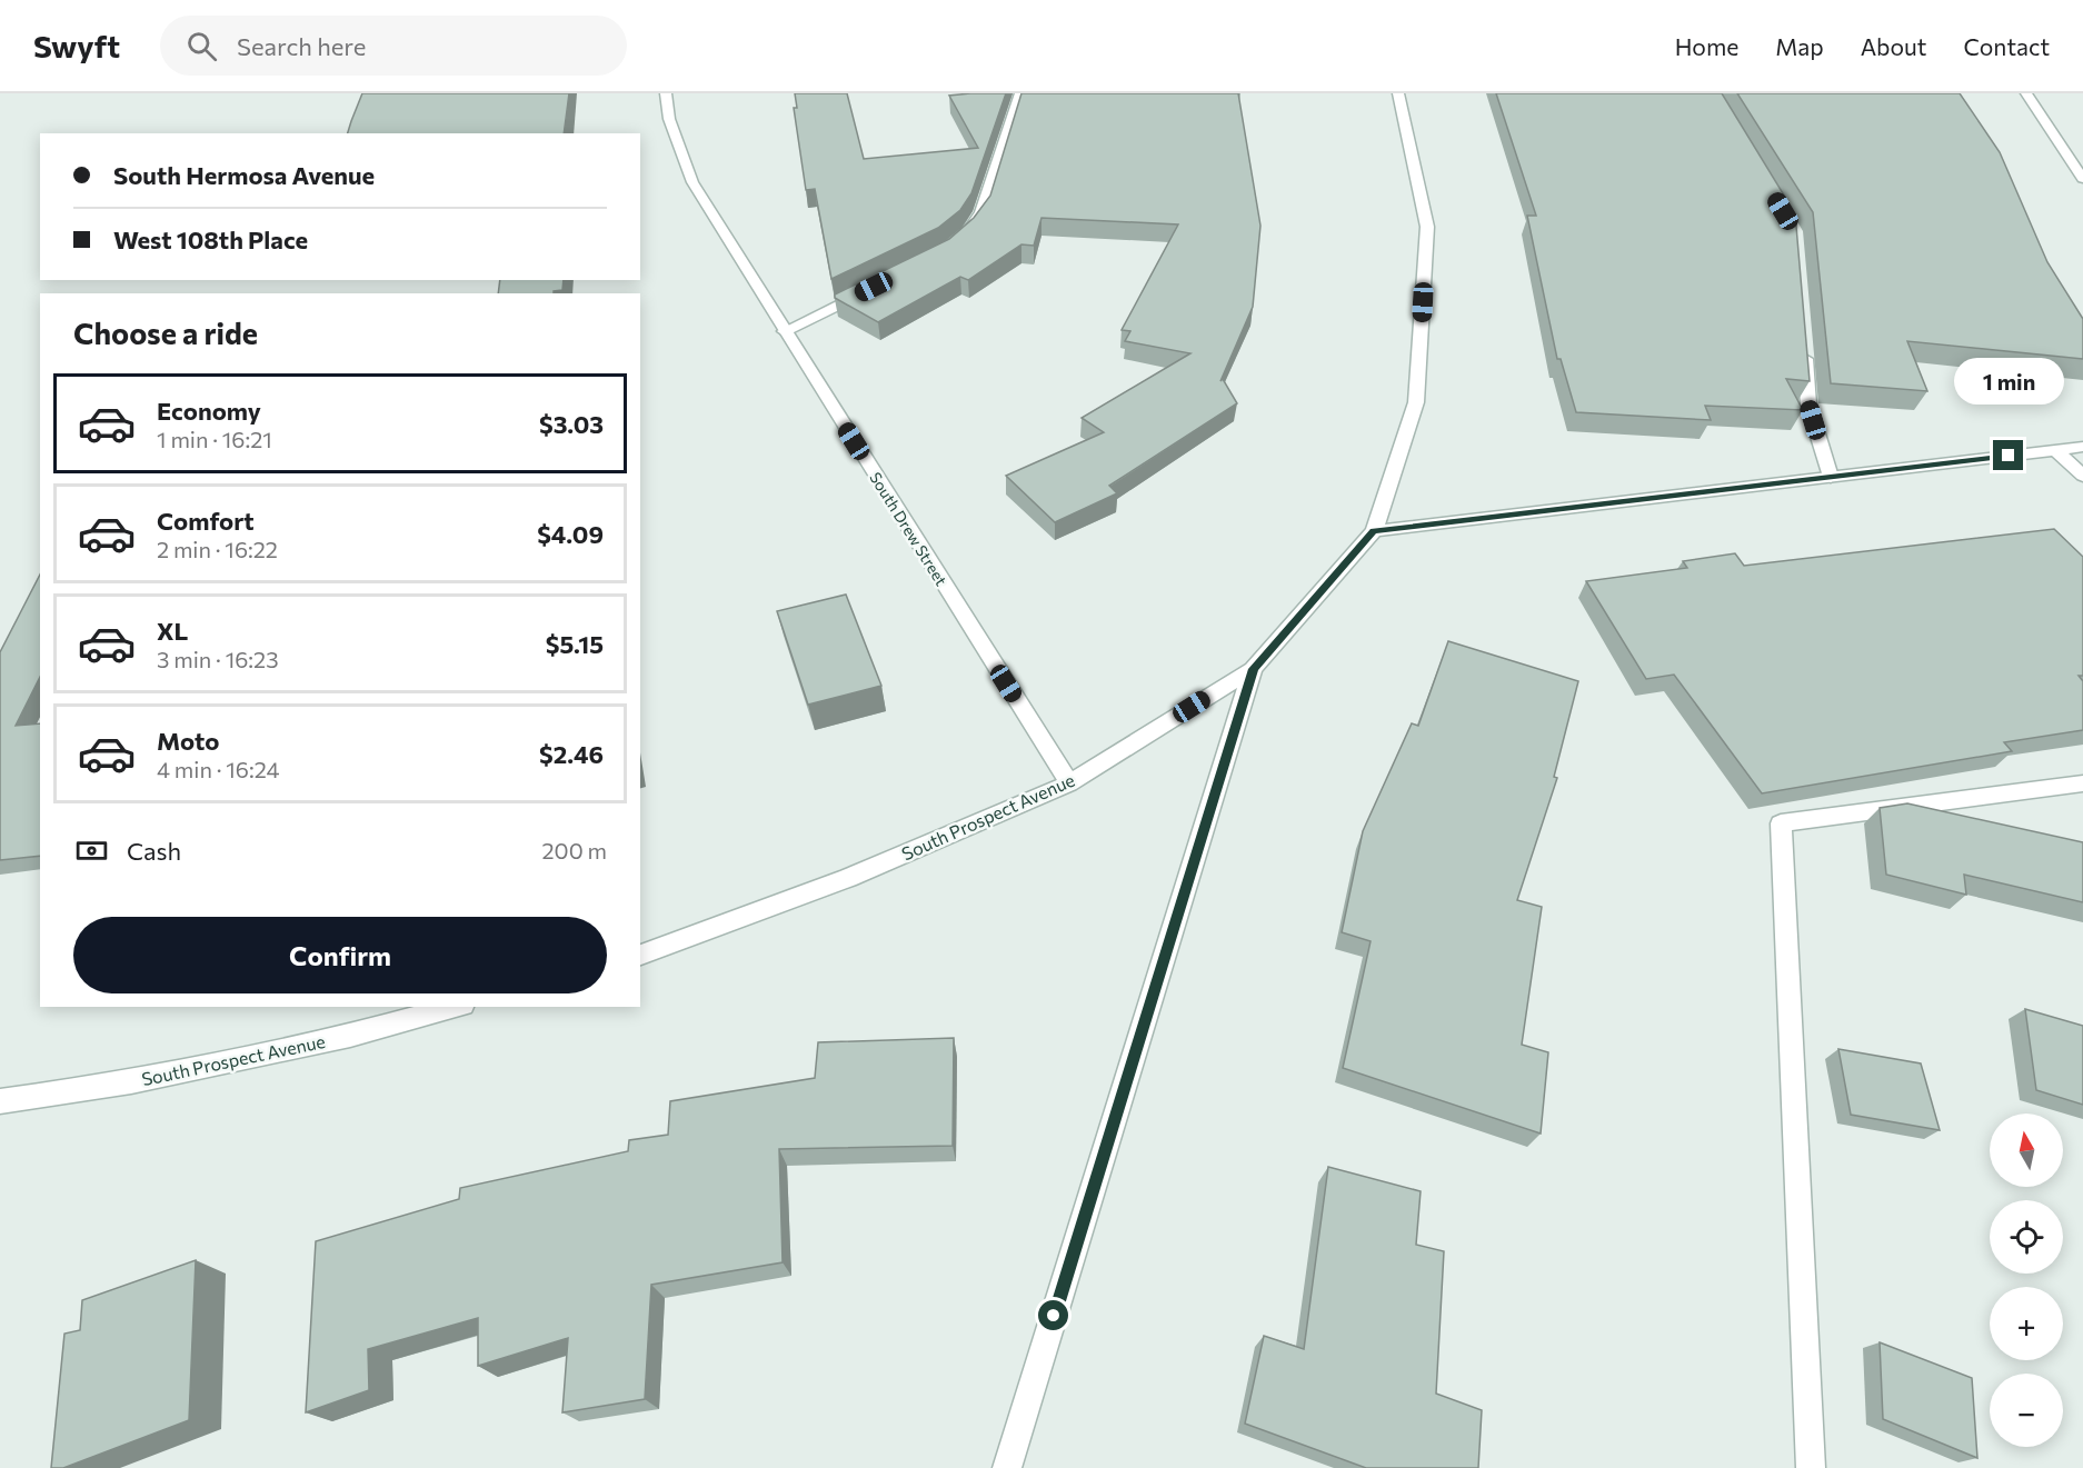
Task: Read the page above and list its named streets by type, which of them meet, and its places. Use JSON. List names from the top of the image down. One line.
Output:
{"streets":{"street":["South Drew Street","South Prospect Avenue"]},"crossings":[["South Drew Street","South Prospect Avenue"]],"north":"top","page":{"header":"Swyft","search":"Search here","nav":["Home","Map","About","Contact"],"banner":["South Hermosa Avenue","West 108th Place"],"heading":"Choose a ride","bubble":"1 min","list":[{"name":"Economy","note":"1 min · 16:21","value":"$3.03"},{"name":"Comfort","note":"2 min · 16:22","value":"$4.09"},{"name":"XL","note":"3 min · 16:23","value":"$5.15"},{"name":"Moto","note":"4 min · 16:24","value":"$2.46"}],"pay":["Cash","200 m"],"buttons":"Confirm","map_buttons":["+","−"]}}
